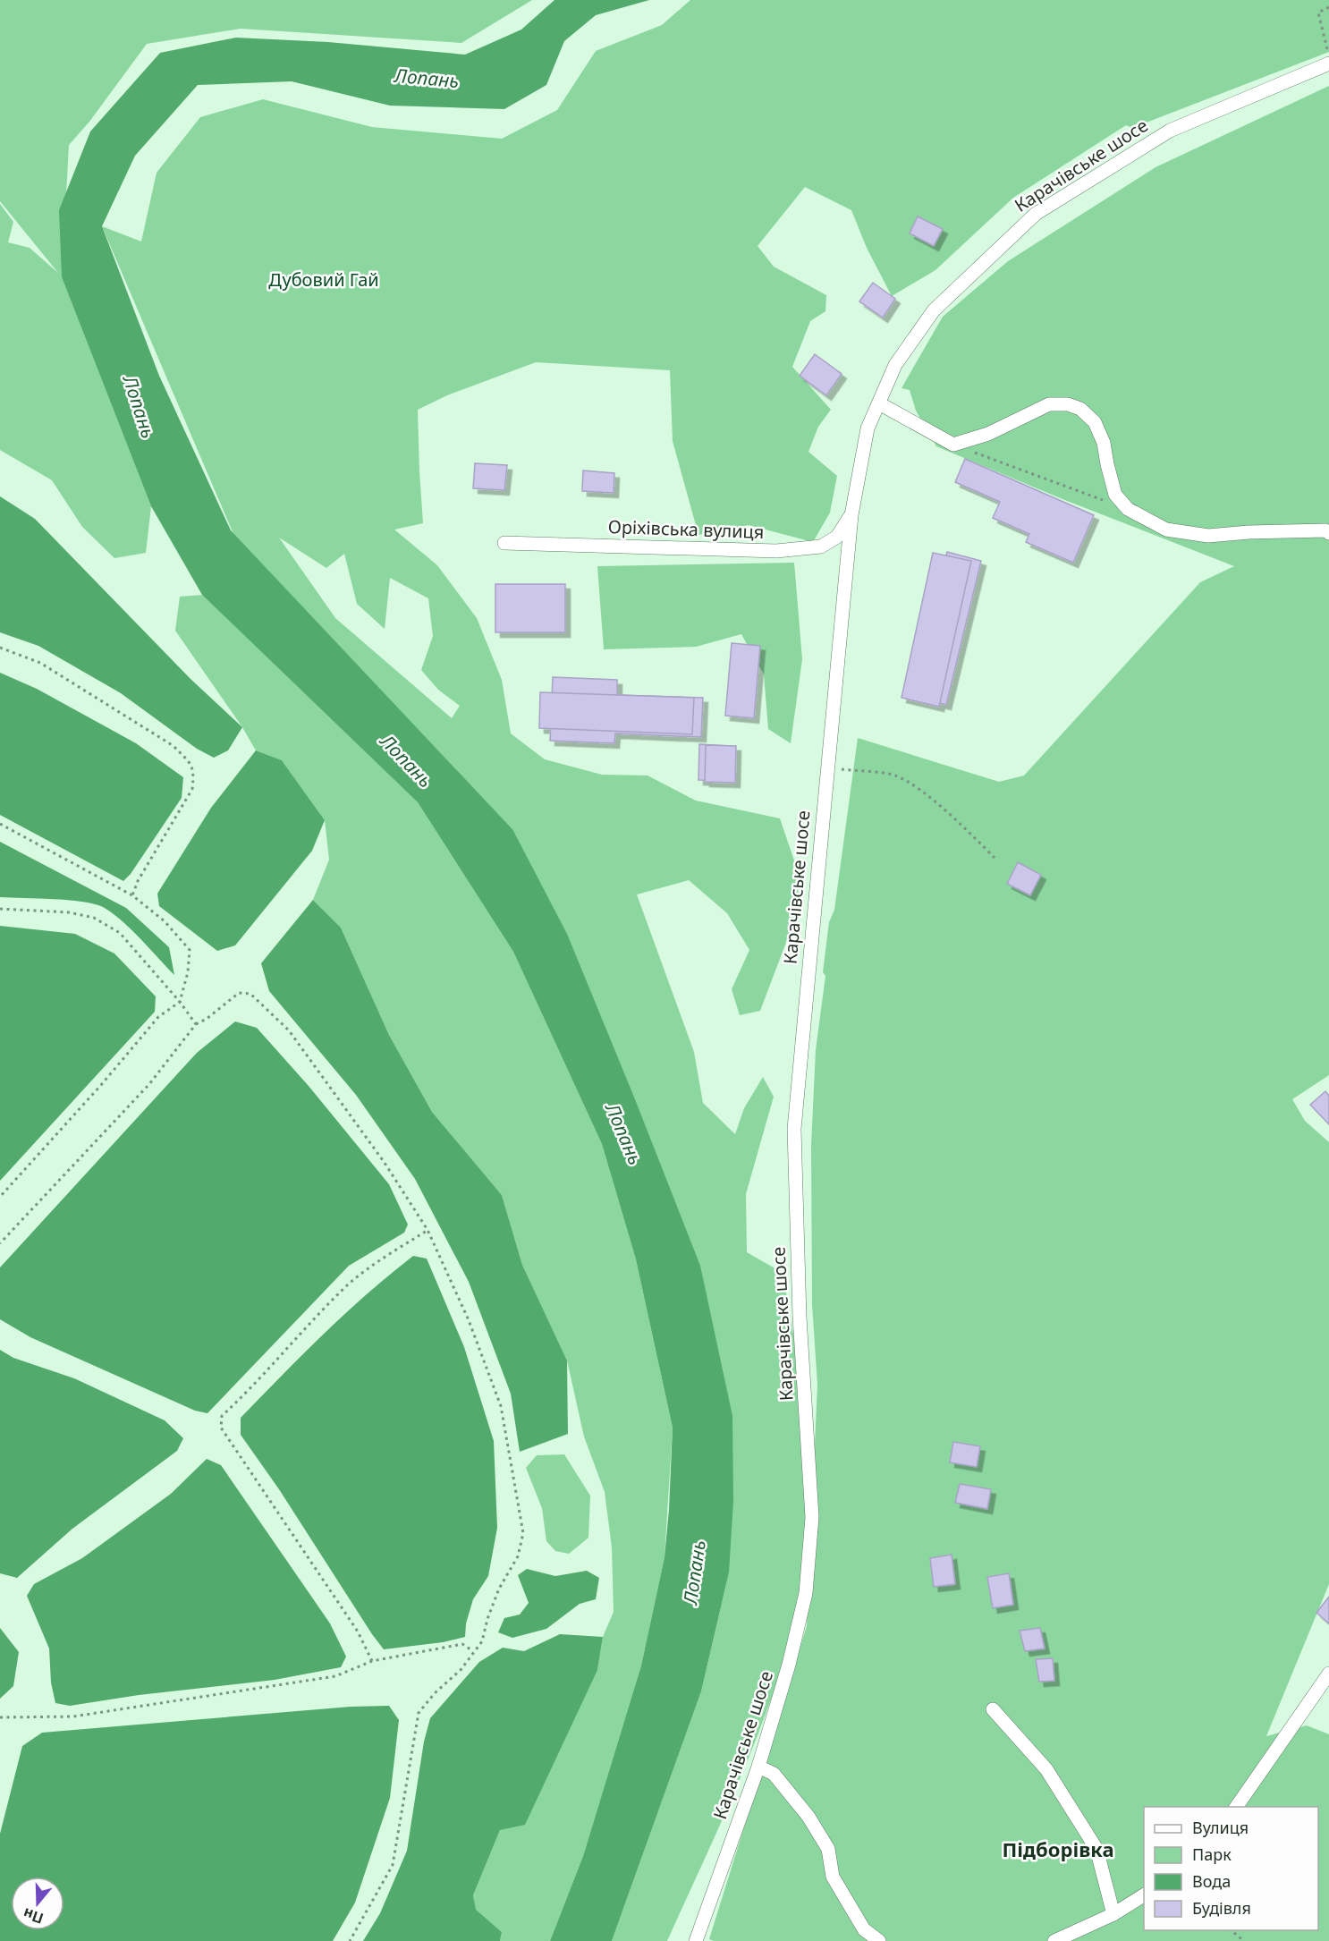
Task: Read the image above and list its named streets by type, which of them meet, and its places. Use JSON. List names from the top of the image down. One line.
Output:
{"streets":{"street":["Карачівське шосе","Оріхівська вулиця"]},"crossings":[["Карачівське шосе","Оріхівська вулиця"]],"districts":["Підборівка"],"water":["Лопань"],"parks":["Дубовий Гай"],"legend":["Вулиця","Парк","Вода","Будівля"],"north":"bottom"}
